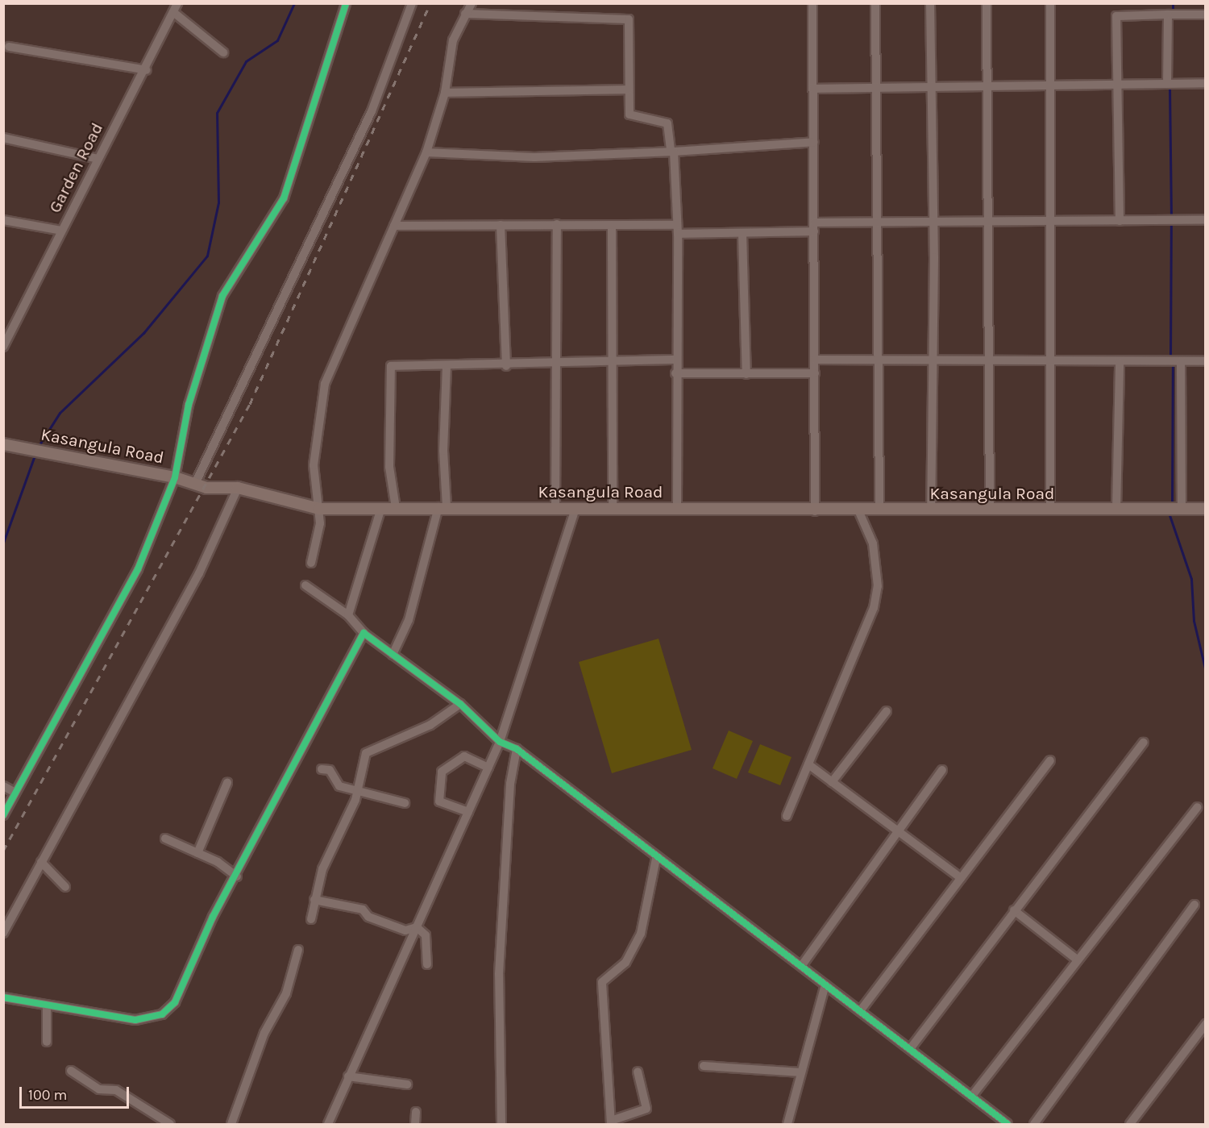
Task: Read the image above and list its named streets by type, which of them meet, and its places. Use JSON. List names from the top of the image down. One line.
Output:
{"streets":{"main road":["Kasangula Road"],"street":["Garden Road"]},"scale_bar":"100 m"}
